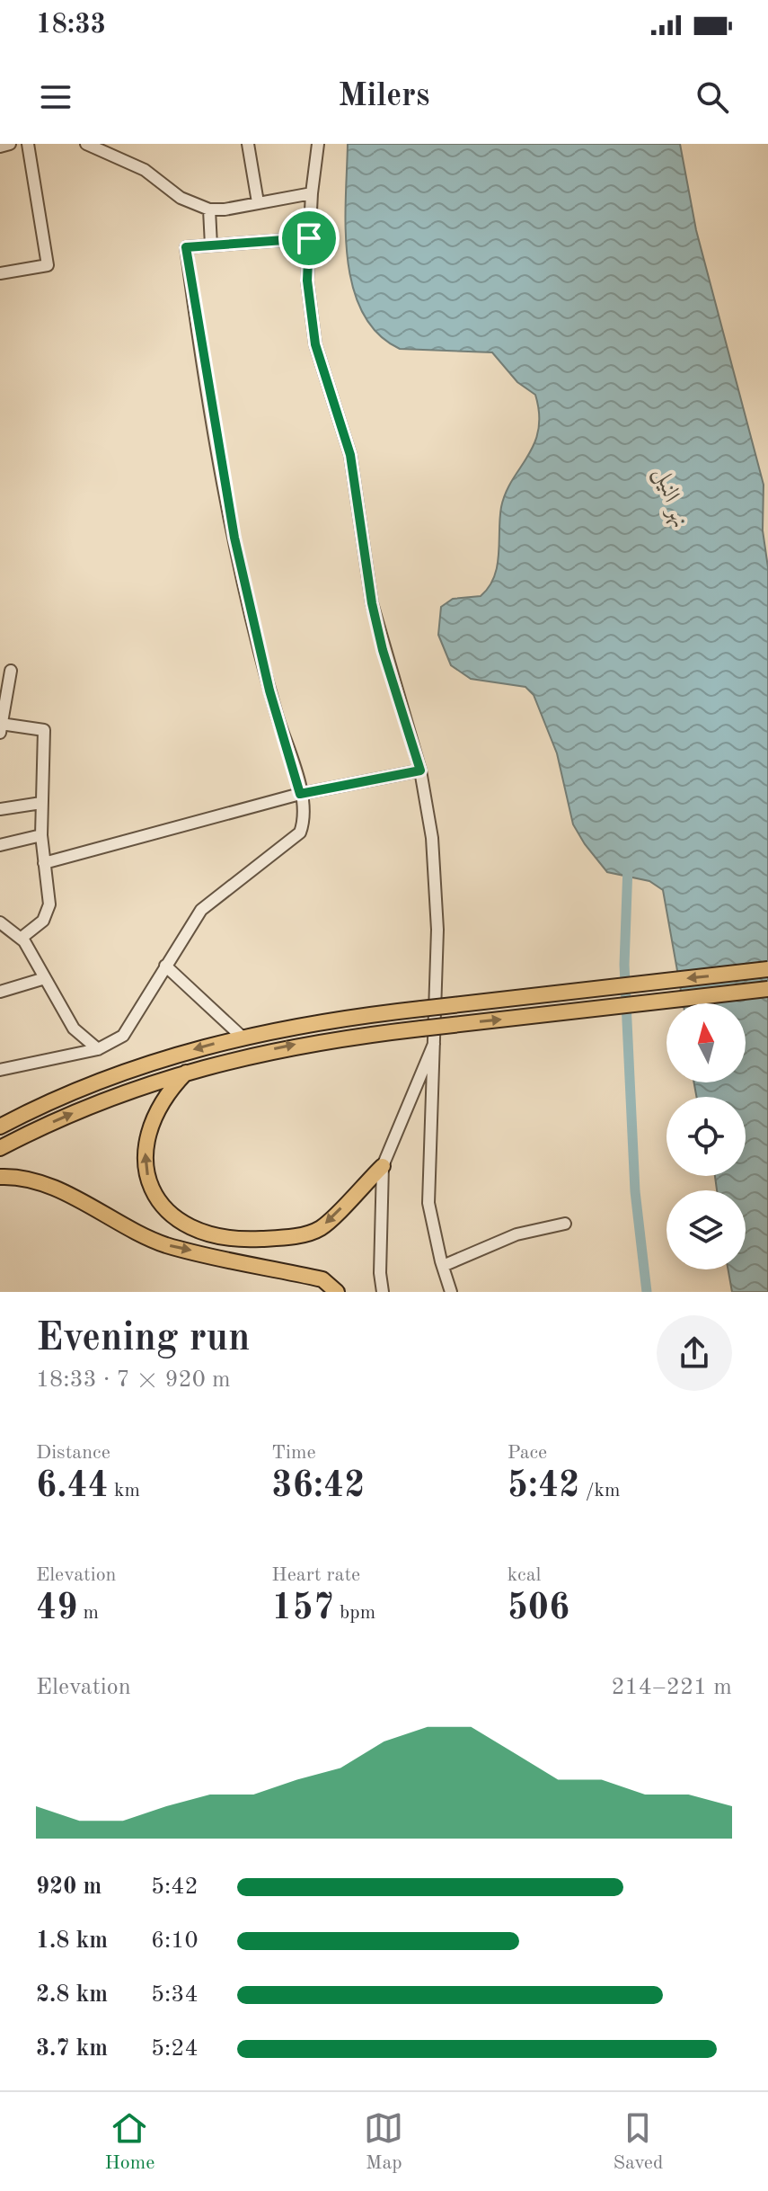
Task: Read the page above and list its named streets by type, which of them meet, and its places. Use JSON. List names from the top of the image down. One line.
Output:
{"water":["نهر النيل"],"north":"top","page":{"status":"18:33","header":"Milers","heading":["Evening run","18:33 · 7 × 920 m"],"stats":[["Distance","6.44 km"],["Time","36:42"],["Pace","5:42 /km"],["Elevation","49 m"],["Heart rate","157 bpm"],["kcal","506"]],"chart":["Elevation","214–221 m"],"list":[{"name":"920 m","note":"5:42"},{"name":"1.8 km","note":"6:10"},{"name":"2.8 km","note":"5:34"},{"name":"3.7 km","note":"5:24"}],"tabs":["Home","Map","Saved"]}}
